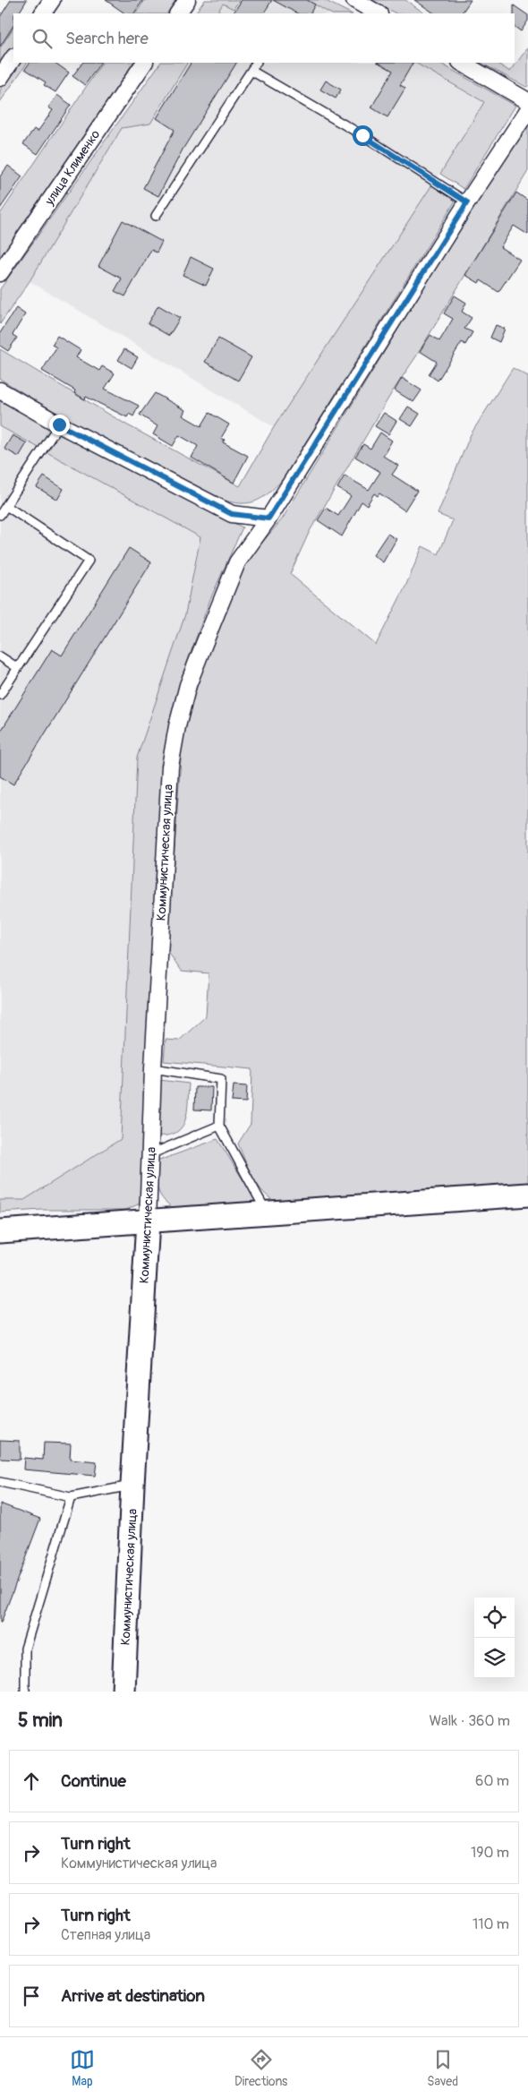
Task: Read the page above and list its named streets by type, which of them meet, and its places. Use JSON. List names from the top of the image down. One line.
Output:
{"streets":{"street":["улица Клименко","Коммунистическая улица"]},"page":{"search":"Search here","heading":["5 min","Walk · 360 m"],"list":[["Continue","60 m"],["Turn right","Коммунистическая улица","190 m"],["Turn right","Степная улица","110 m"],"Arrive at destination"],"nav":["Map","Directions","Saved"]}}
